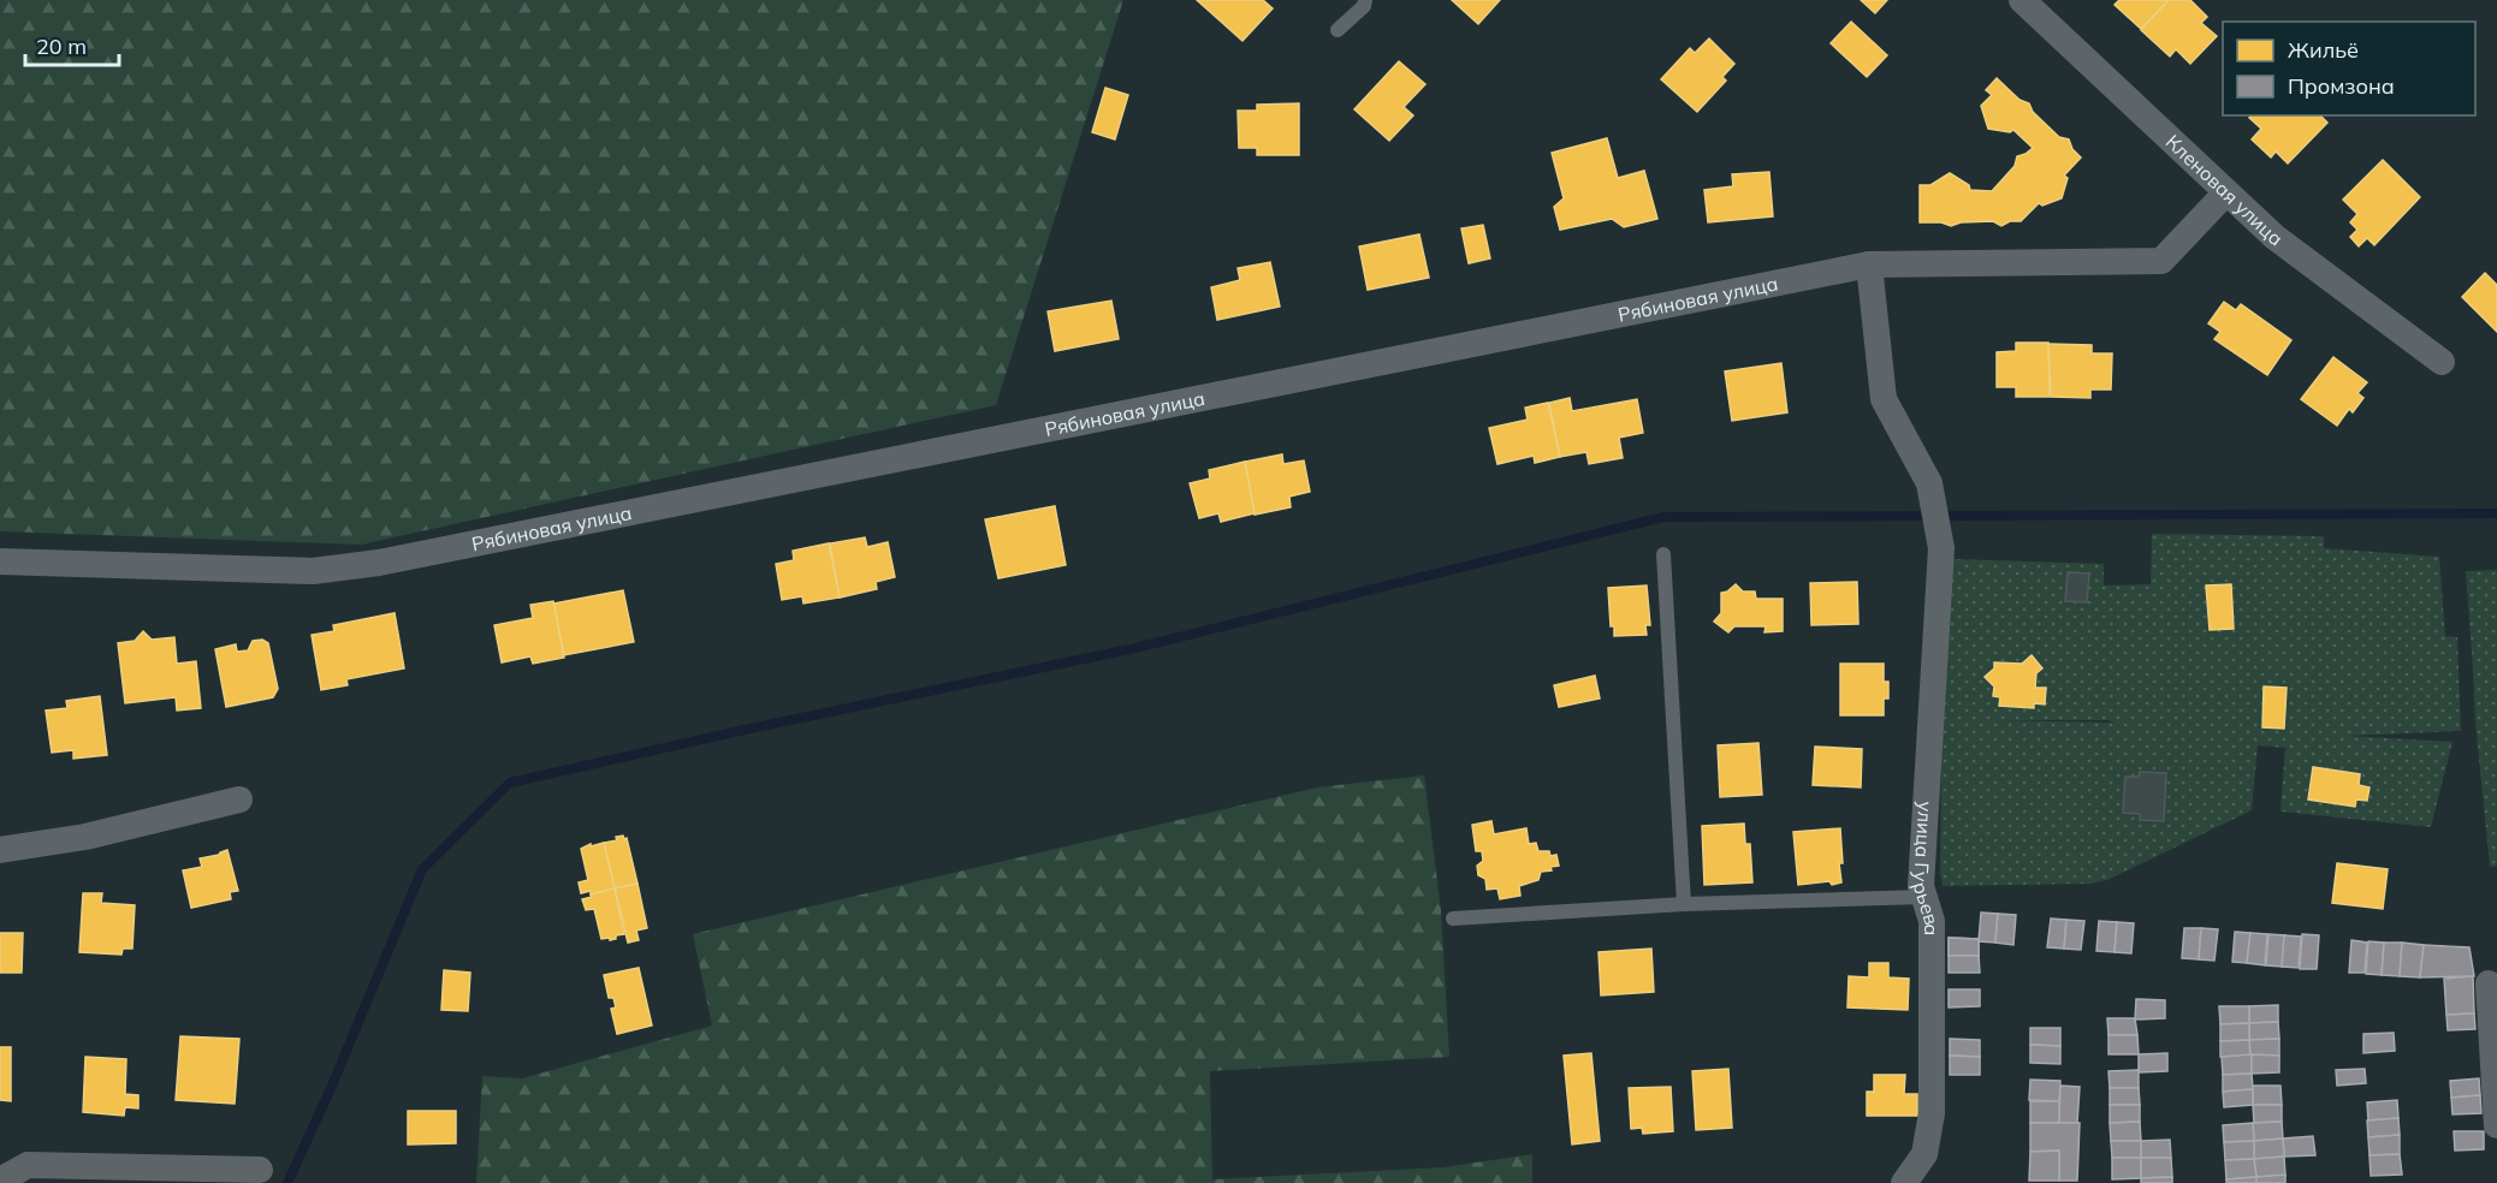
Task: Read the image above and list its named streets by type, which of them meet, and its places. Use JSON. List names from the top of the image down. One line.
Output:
{"streets":{"street":["Кленовая улица","Рябиновая улица","улица Гурьева"]},"crossings":[["Кленовая улица","Рябиновая улица"],["Рябиновая улица","улица Гурьева"]],"legend":["Жильё","Промзона"],"scale_bar":"20 m"}
